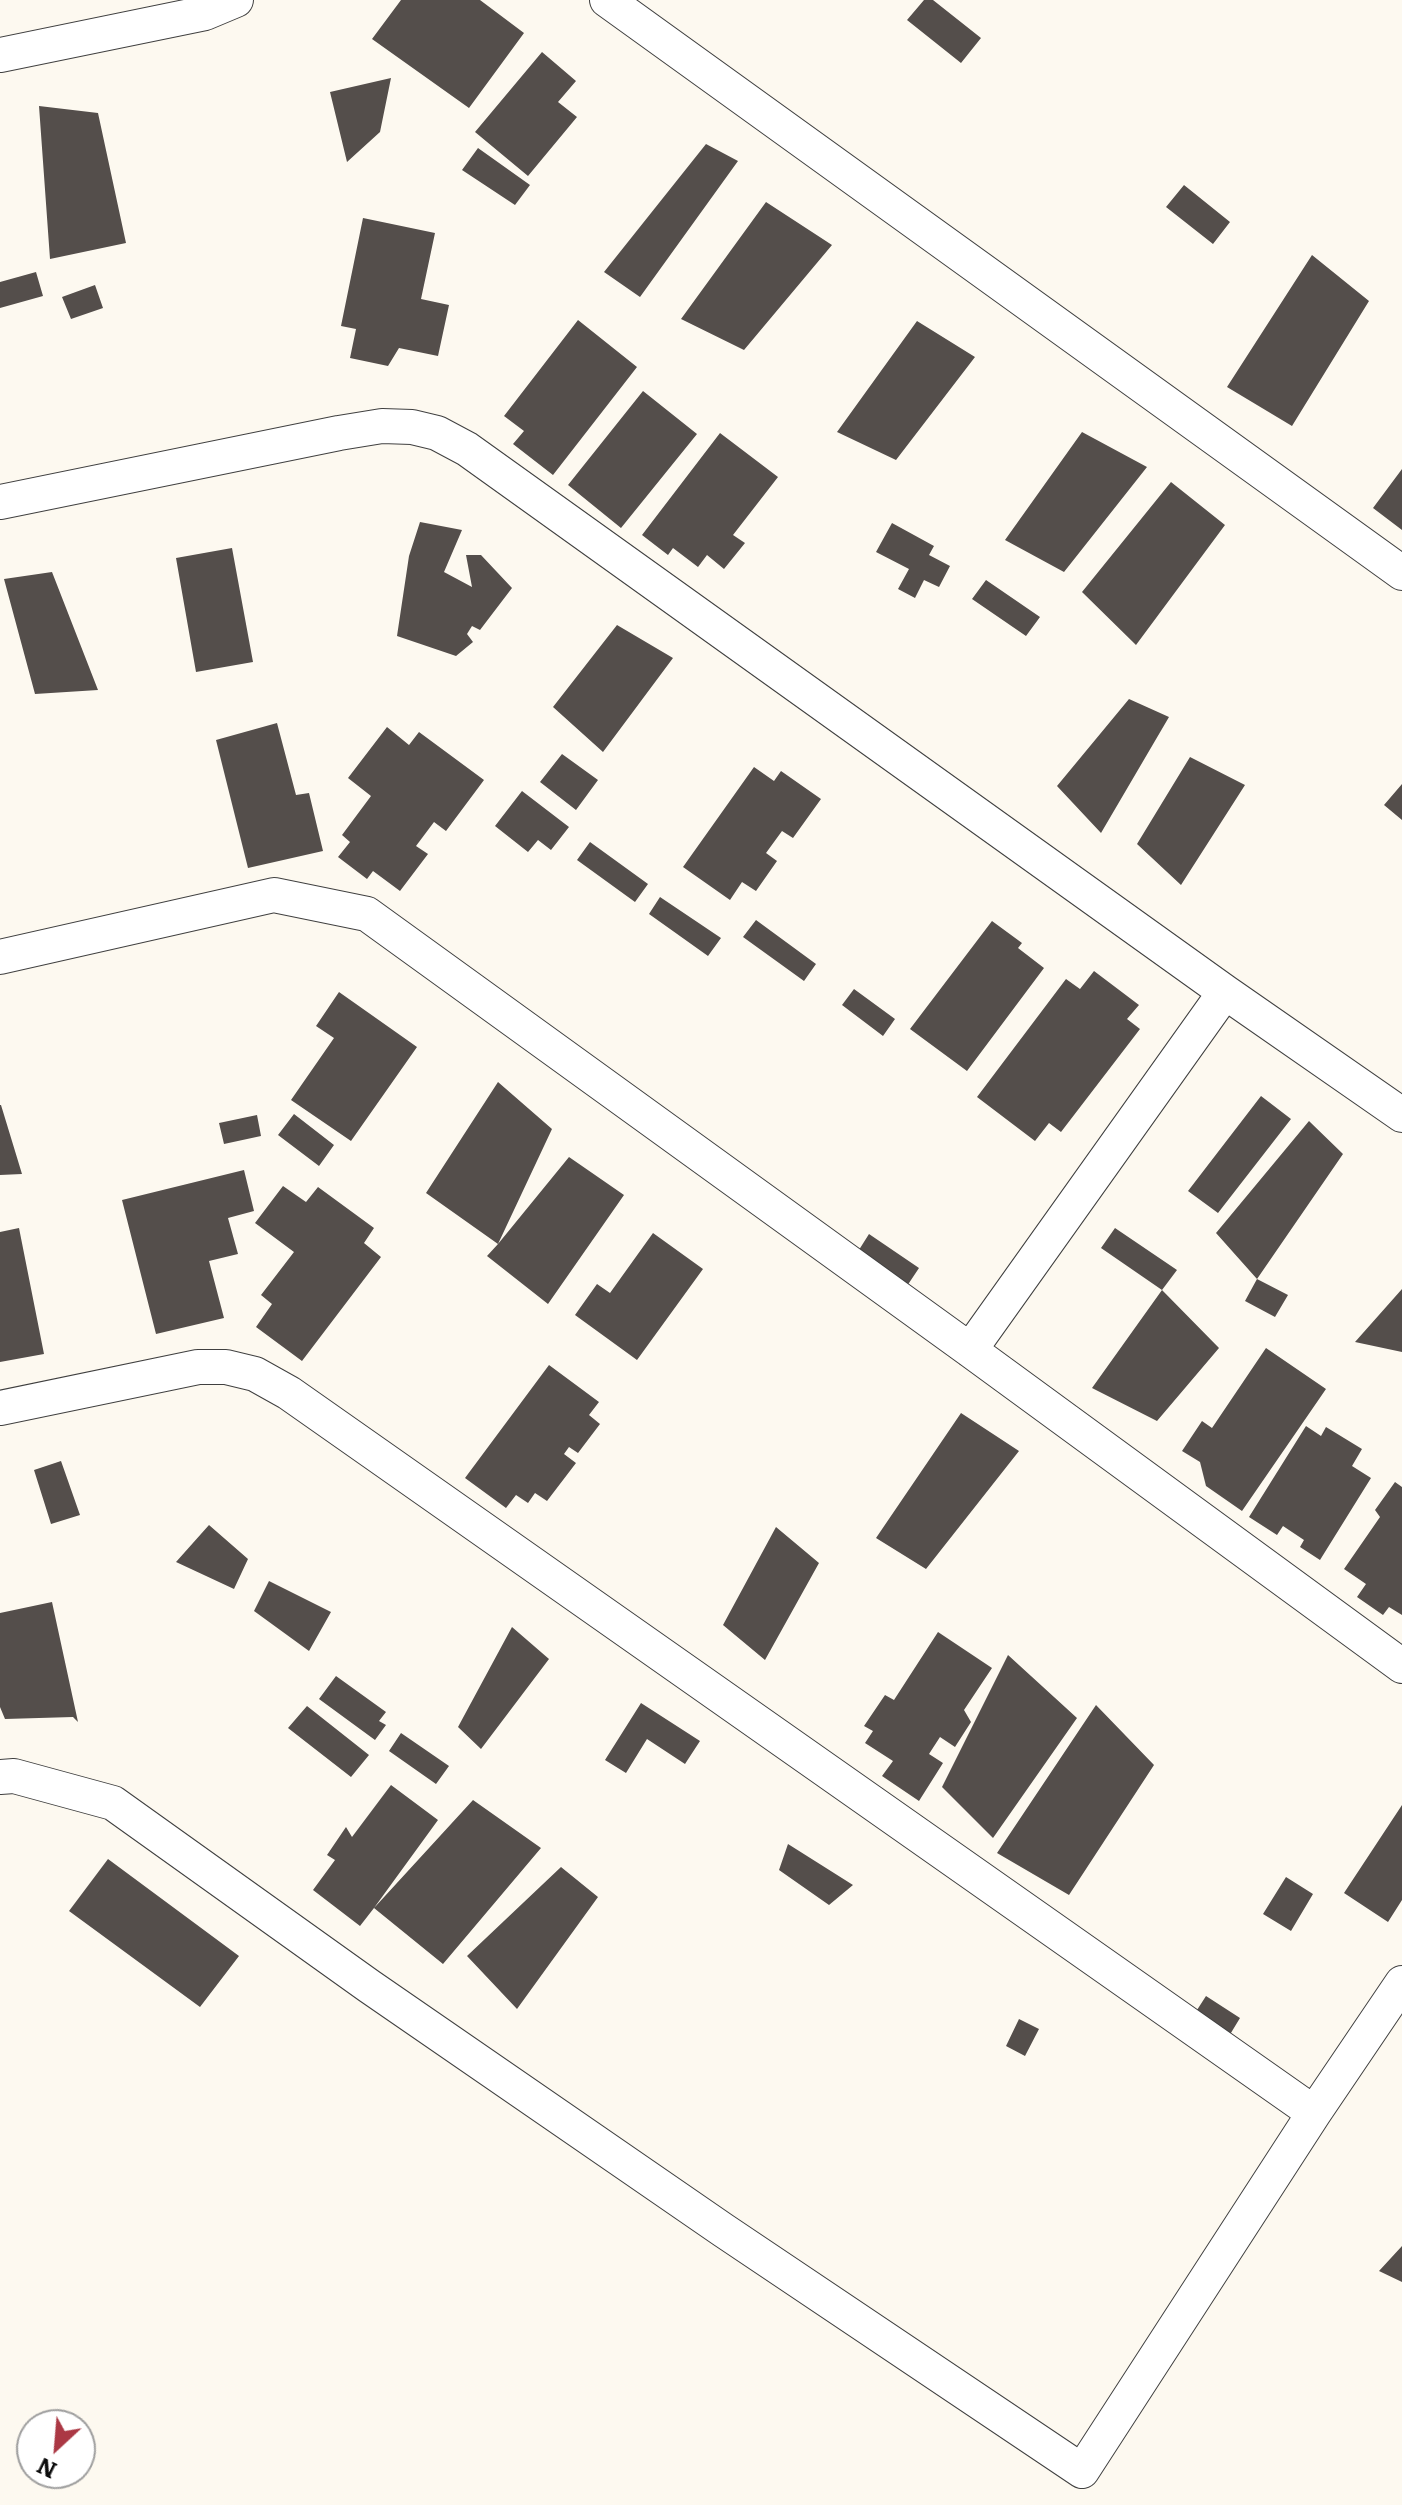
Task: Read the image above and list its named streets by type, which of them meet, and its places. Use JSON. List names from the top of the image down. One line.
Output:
{"north":"bottom left"}
